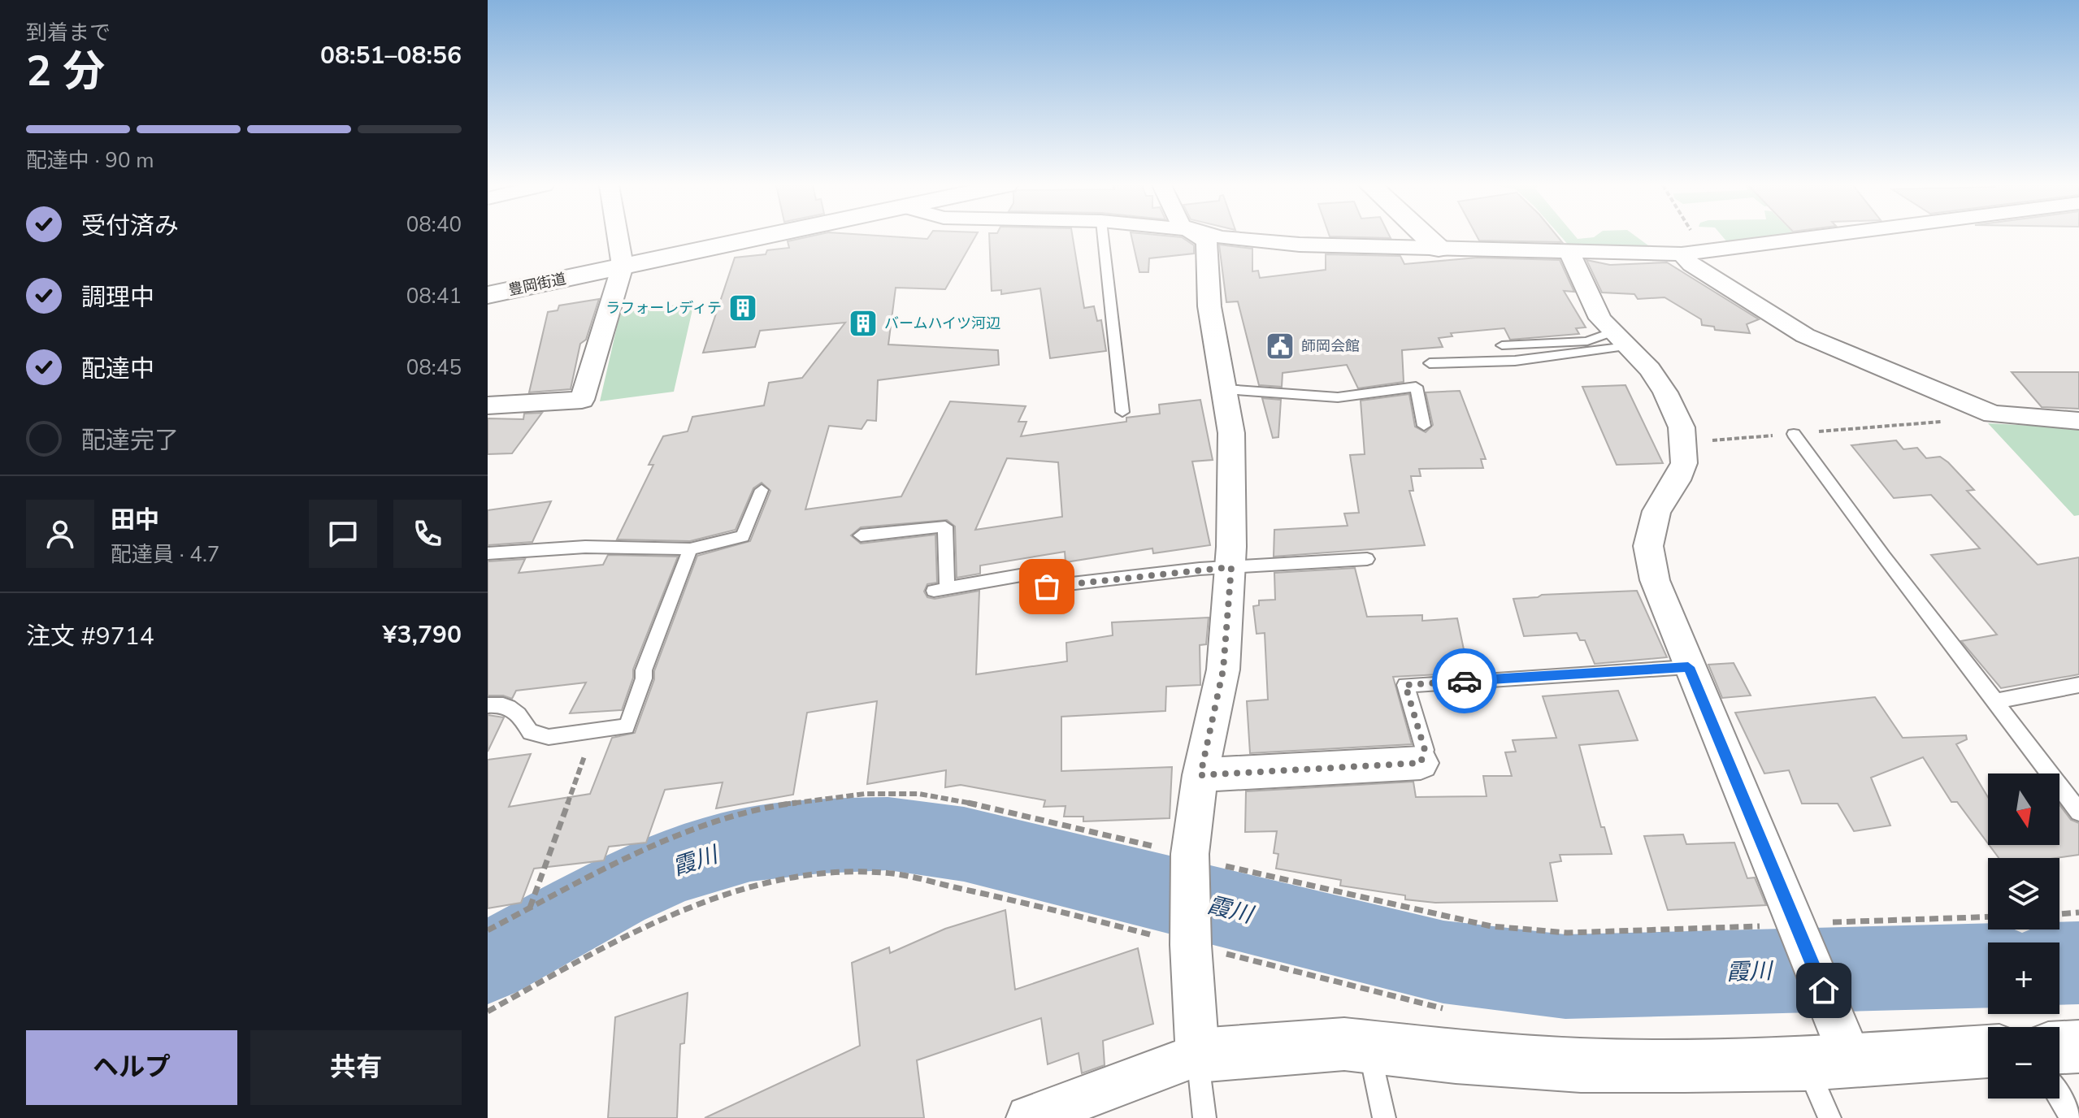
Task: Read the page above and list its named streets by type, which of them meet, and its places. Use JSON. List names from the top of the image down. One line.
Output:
{"streets":{"street":["豊岡街道"]},"water":["霞川"],"places":{"building":["ラフォーレディテ","バームハイツ河辺"],"public building":["師岡会館"]},"north":"bottom","page":{"heading":["2 分","到着まで","08:51–08:56"],"panel":["田中","配達員 · 4.7","注文 #9714","¥3,790"],"bar":"配達中 · 90 m","list":[["受付済み","08:40"],["調理中","08:41"],["配達中","08:45"],"配達完了"],"map_buttons":["+","−"],"buttons":["ヘルプ","共有"]}}
